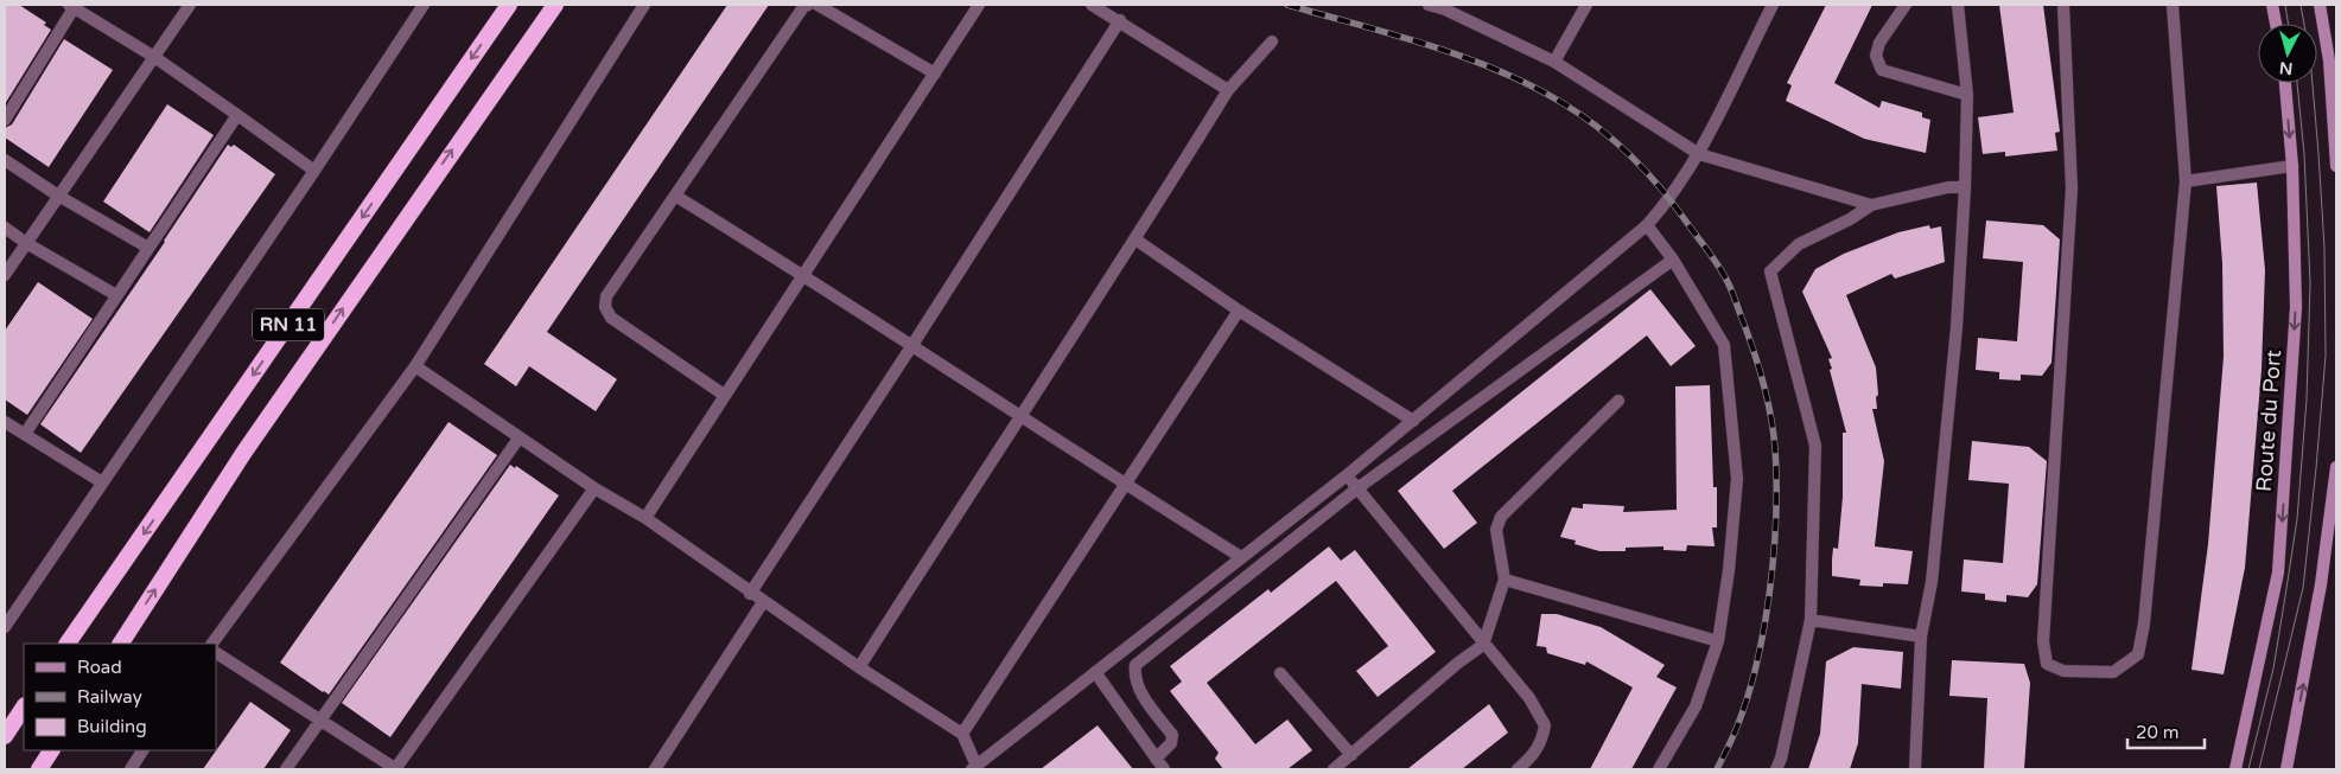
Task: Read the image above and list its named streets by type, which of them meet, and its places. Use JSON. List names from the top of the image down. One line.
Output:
{"streets":{"highway":["RN 11"],"main road":["Route du Port"]},"legend":["Road","Railway","Building"],"scale_bar":"20 m","north":"bottom"}
